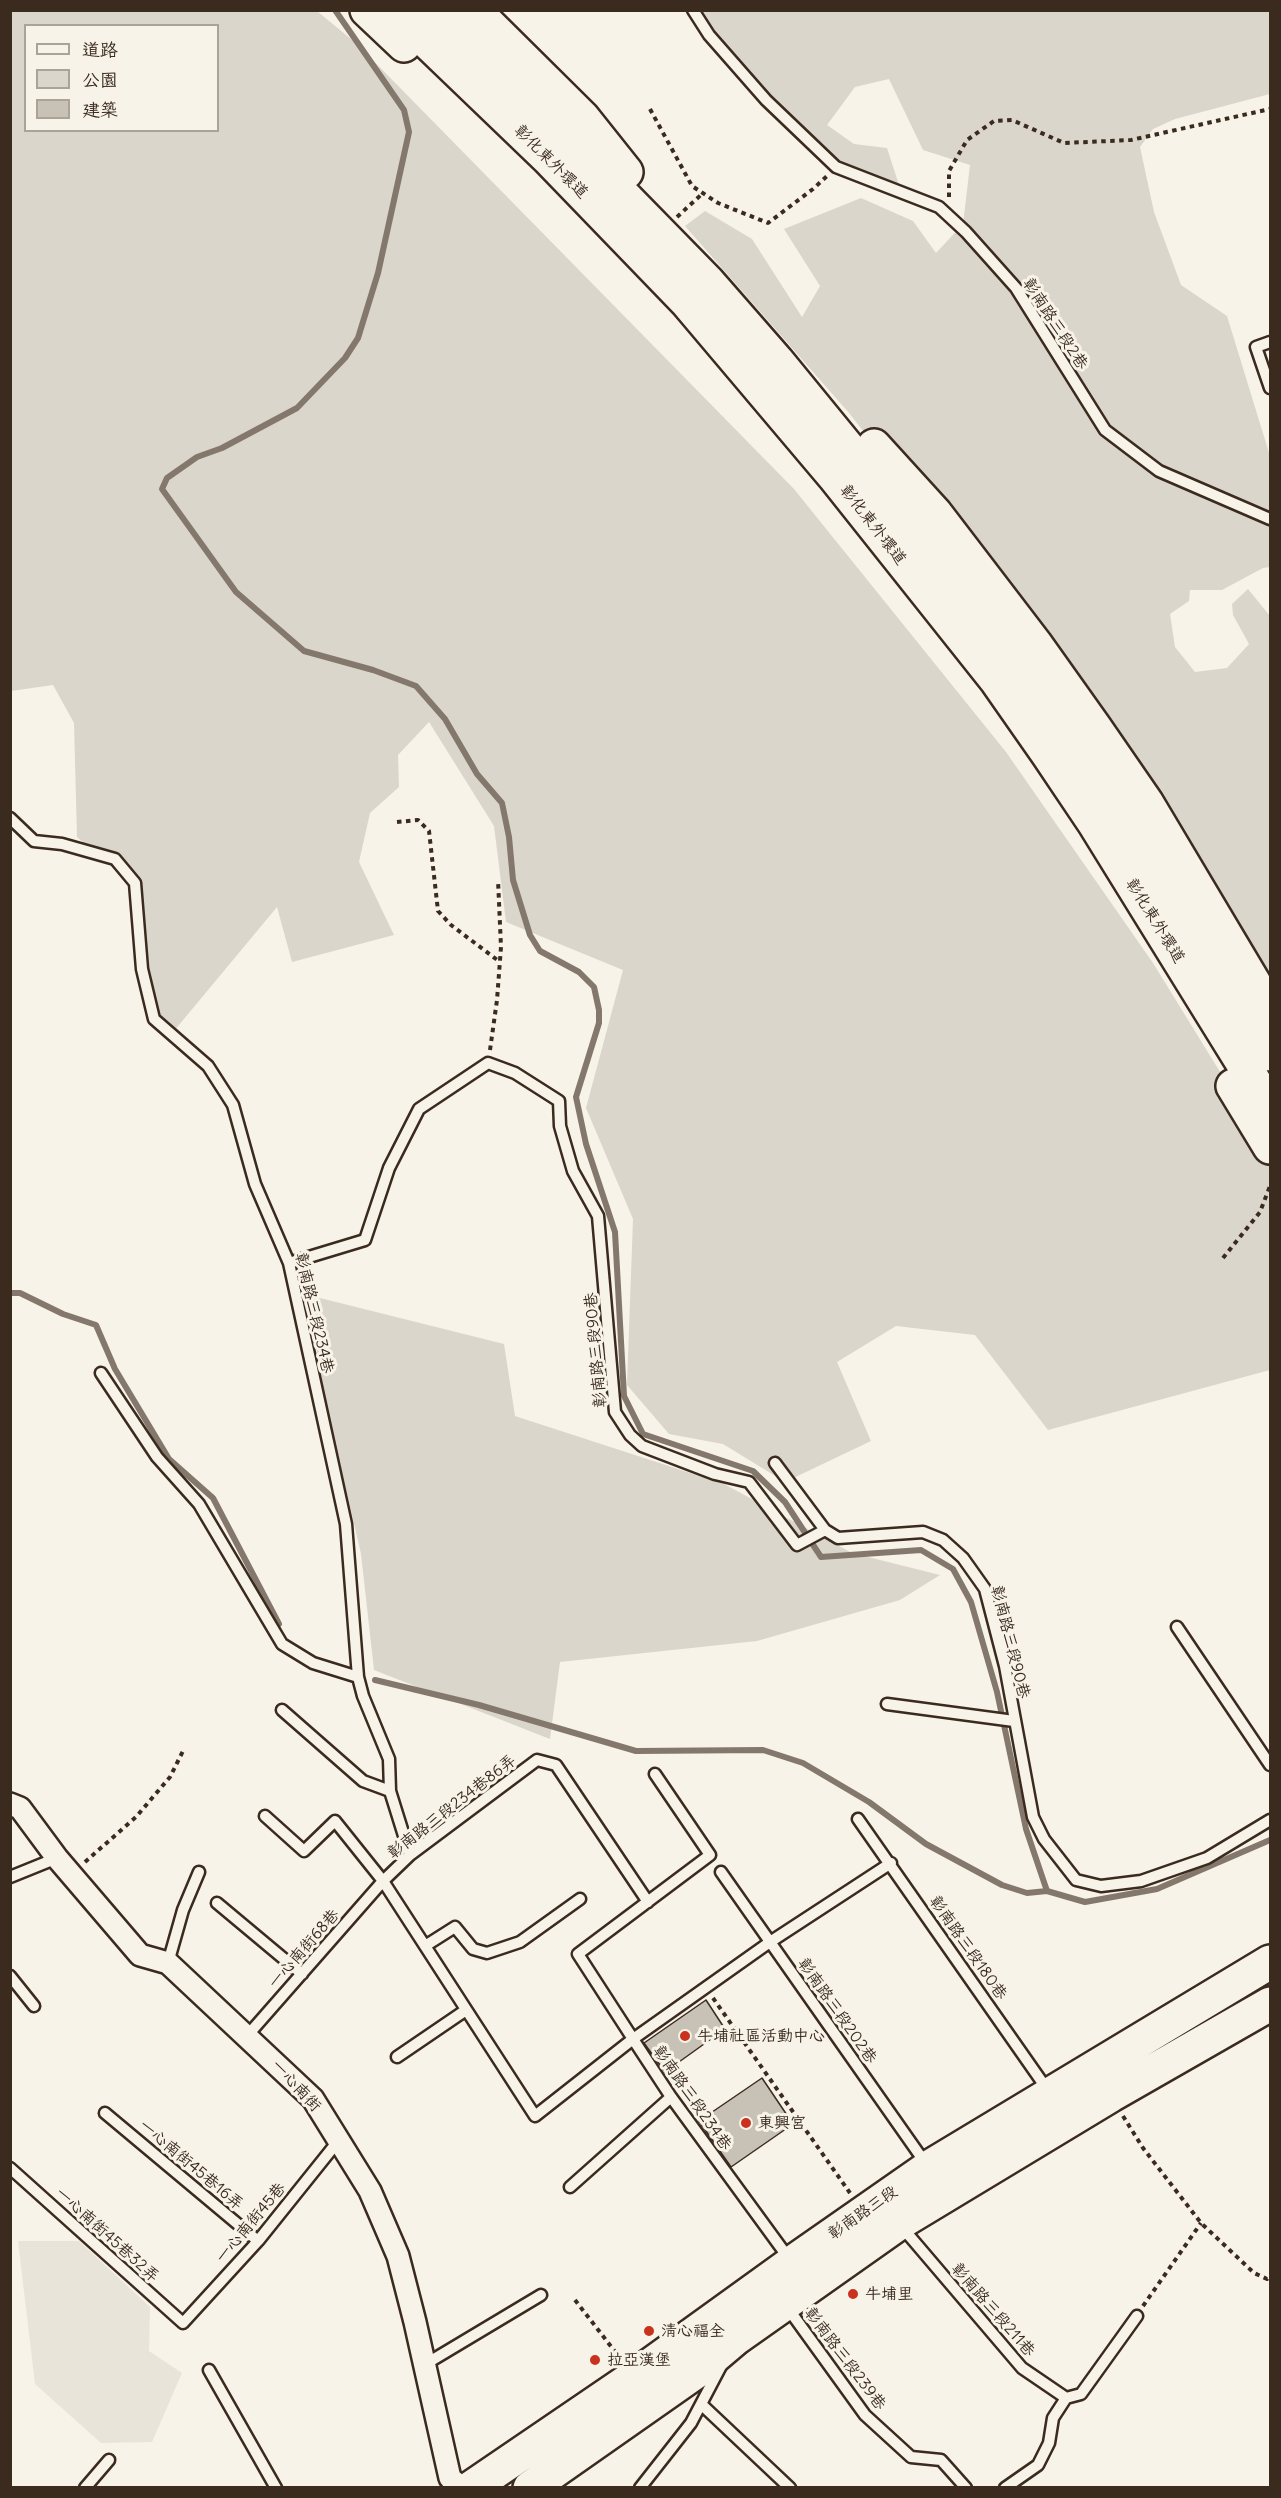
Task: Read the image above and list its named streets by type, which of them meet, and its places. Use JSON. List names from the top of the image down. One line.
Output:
{"streets":{"main road":["彰化東外環道","彰南路三段"],"street":["一心南街"],"lane":["彰南路三段2巷","彰南路三段234巷","彰南路三段90巷","彰南路三段234巷86弄","彰南路三段180巷","一心南街68巷","彰南路三段202巷","一心南街45巷16弄","一心南街45巷","一心南街45巷32弄","彰南路三段211巷","彰南路三段239巷"]},"crossings":[["彰南路三段234巷","彰南路三段234巷86弄"],["彰南路三段234巷","一心南街68巷"],["彰南路三段234巷","彰南路三段"],["彰南路三段234巷86弄","一心南街68巷"],["彰南路三段180巷","彰南路三段"],["一心南街68巷","一心南街"],["彰南路三段202巷","彰南路三段"],["一心南街","一心南街45巷"],["一心南街45巷16弄","一心南街45巷"],["彰南路三段","彰南路三段211巷"],["彰南路三段","彰南路三段239巷"],["一心南街45巷","一心南街45巷32弄"]],"places":["牛埔社區活動中心","東興宮","牛埔里","清心福全","拉亞漢堡"],"legend":["道路","公園","建築"]}
